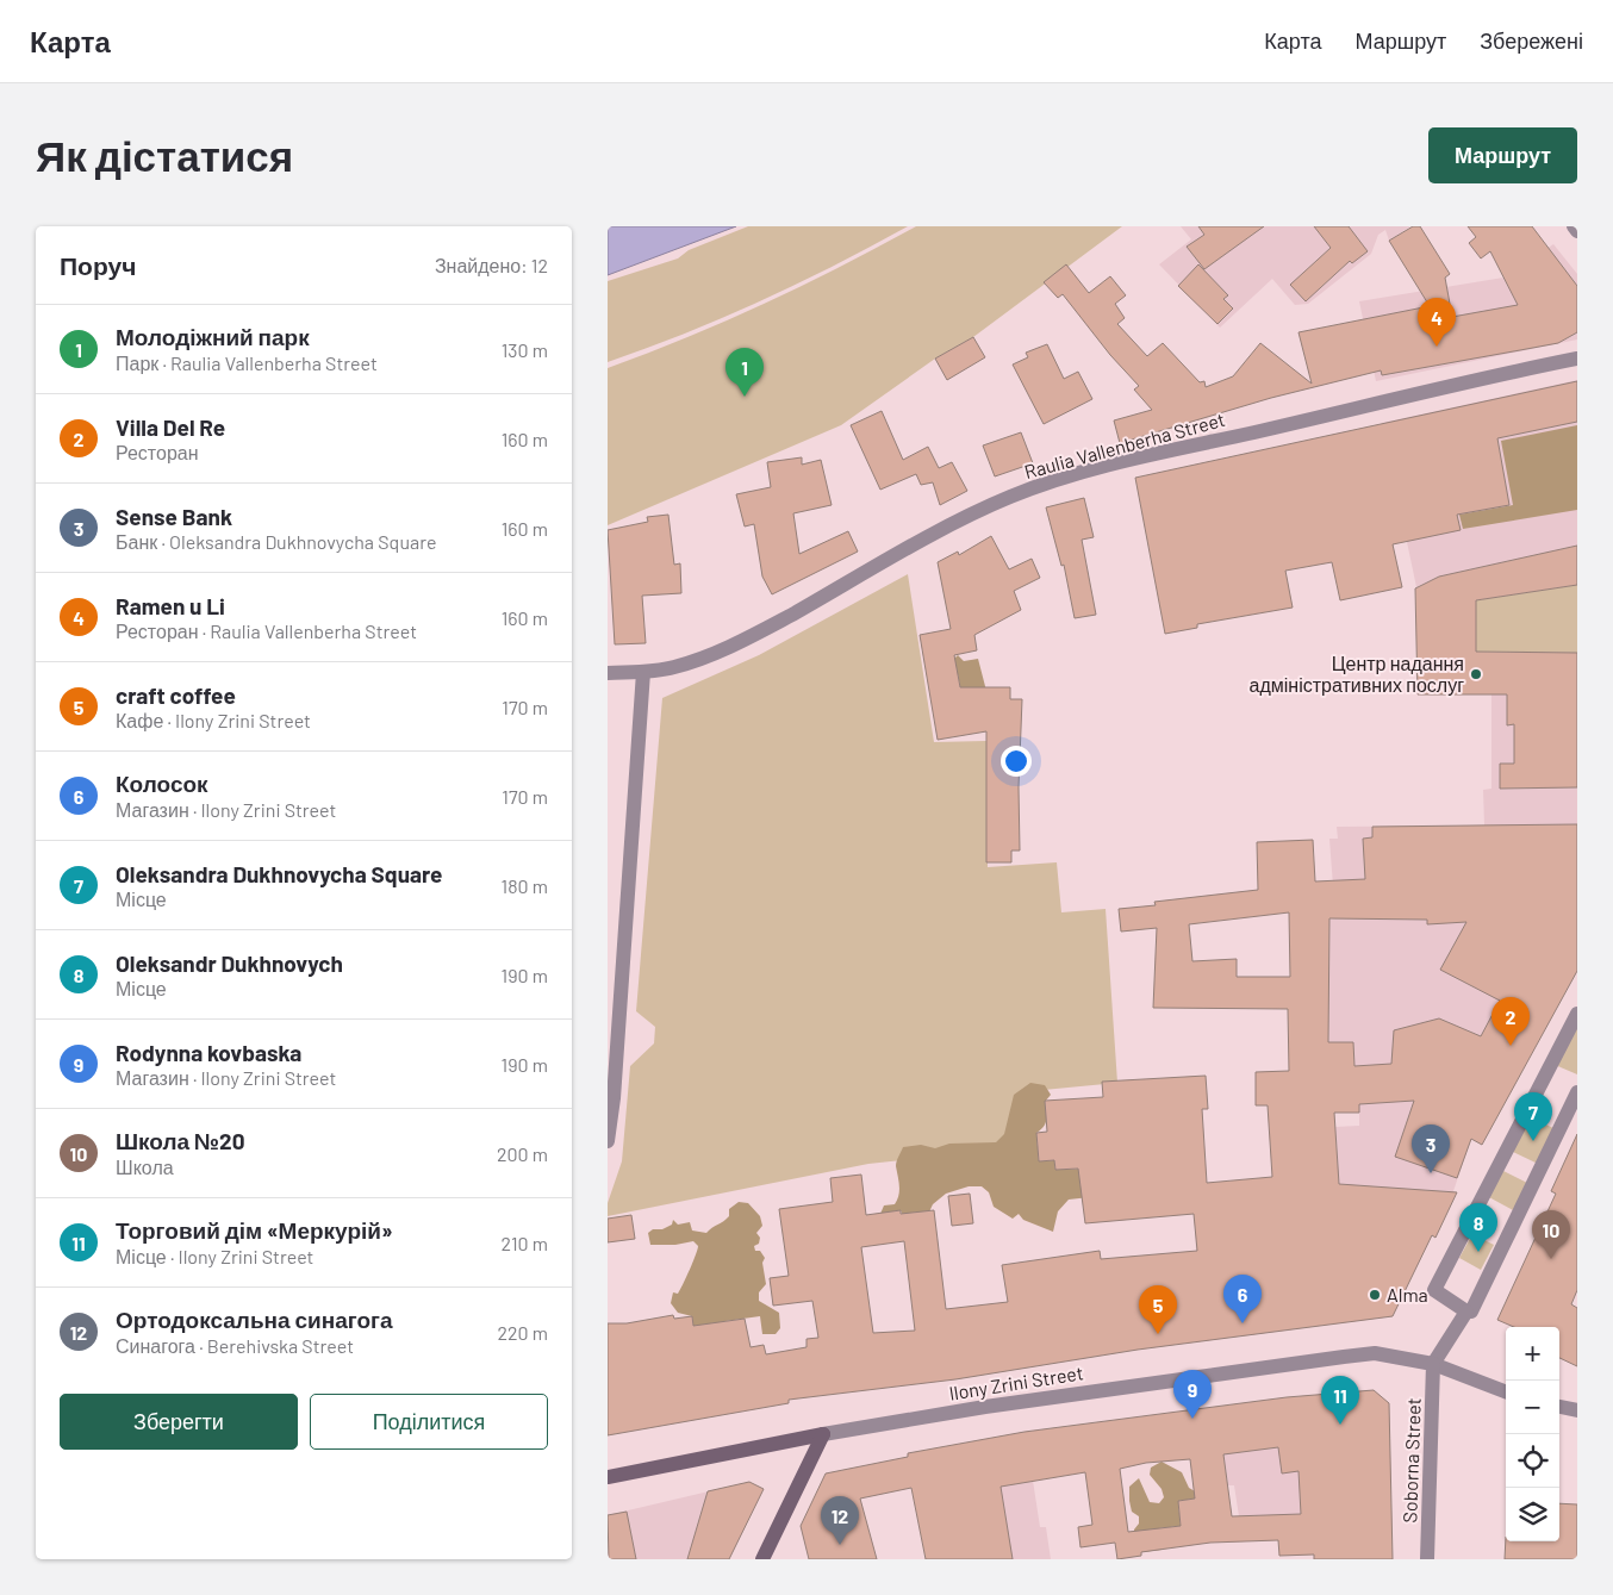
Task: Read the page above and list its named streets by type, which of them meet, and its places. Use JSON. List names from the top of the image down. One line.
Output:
{"streets":{"main road":["Ilony Zrini Street"],"street":["Raulia Vallenberha Street","Soborna Street"]},"crossings":[["Ilony Zrini Street","Soborna Street"]],"places":["Центр надання адміністративних послуг","Alma"],"page":{"header":"Карта","nav":["Карта","Маршрут","Збережені"],"buttons":["Маршрут",["Зберегти","Поділитися"]],"title":"Як дістатися","heading":["Поруч","Знайдено: 12"],"pins":["4","1","2","7","3","8","10","6","5","9","11","12"],"list":[{"mark":"1","name":"Молодіжний парк","note":"Парк · Raulia Vallenberha Street","value":"130 m"},{"mark":"2","name":"Villa Del Re","note":"Ресторан","value":"160 m"},{"mark":"3","name":"Sense Bank","note":"Банк · Oleksandra Dukhnovycha Square","value":"160 m"},{"mark":"4","name":"Ramen u Li","note":"Ресторан · Raulia Vallenberha Street","value":"160 m"},{"mark":"5","name":"craft coffee","note":"Кафе · Ilony Zrini Street","value":"170 m"},{"mark":"6","name":"Колосок","note":"Магазин · Ilony Zrini Street","value":"170 m"},{"mark":"7","name":"Oleksandra Dukhnovycha Square","note":"Місце","value":"180 m"},{"mark":"8","name":"Oleksandr Dukhnovych","note":"Місце","value":"190 m"},{"mark":"9","name":"Rodynna kovbaska","note":"Магазин · Ilony Zrini Street","value":"190 m"},{"mark":"10","name":"Школа №20","note":"Школа","value":"200 m"},{"mark":"11","name":"Торговий дім «Меркурій»","note":"Місце · Ilony Zrini Street","value":"210 m"},{"mark":"12","name":"Ортодоксальна синагога","note":"Синагога · Berehivska Street","value":"220 m"}],"map_buttons":["+","−"]}}
